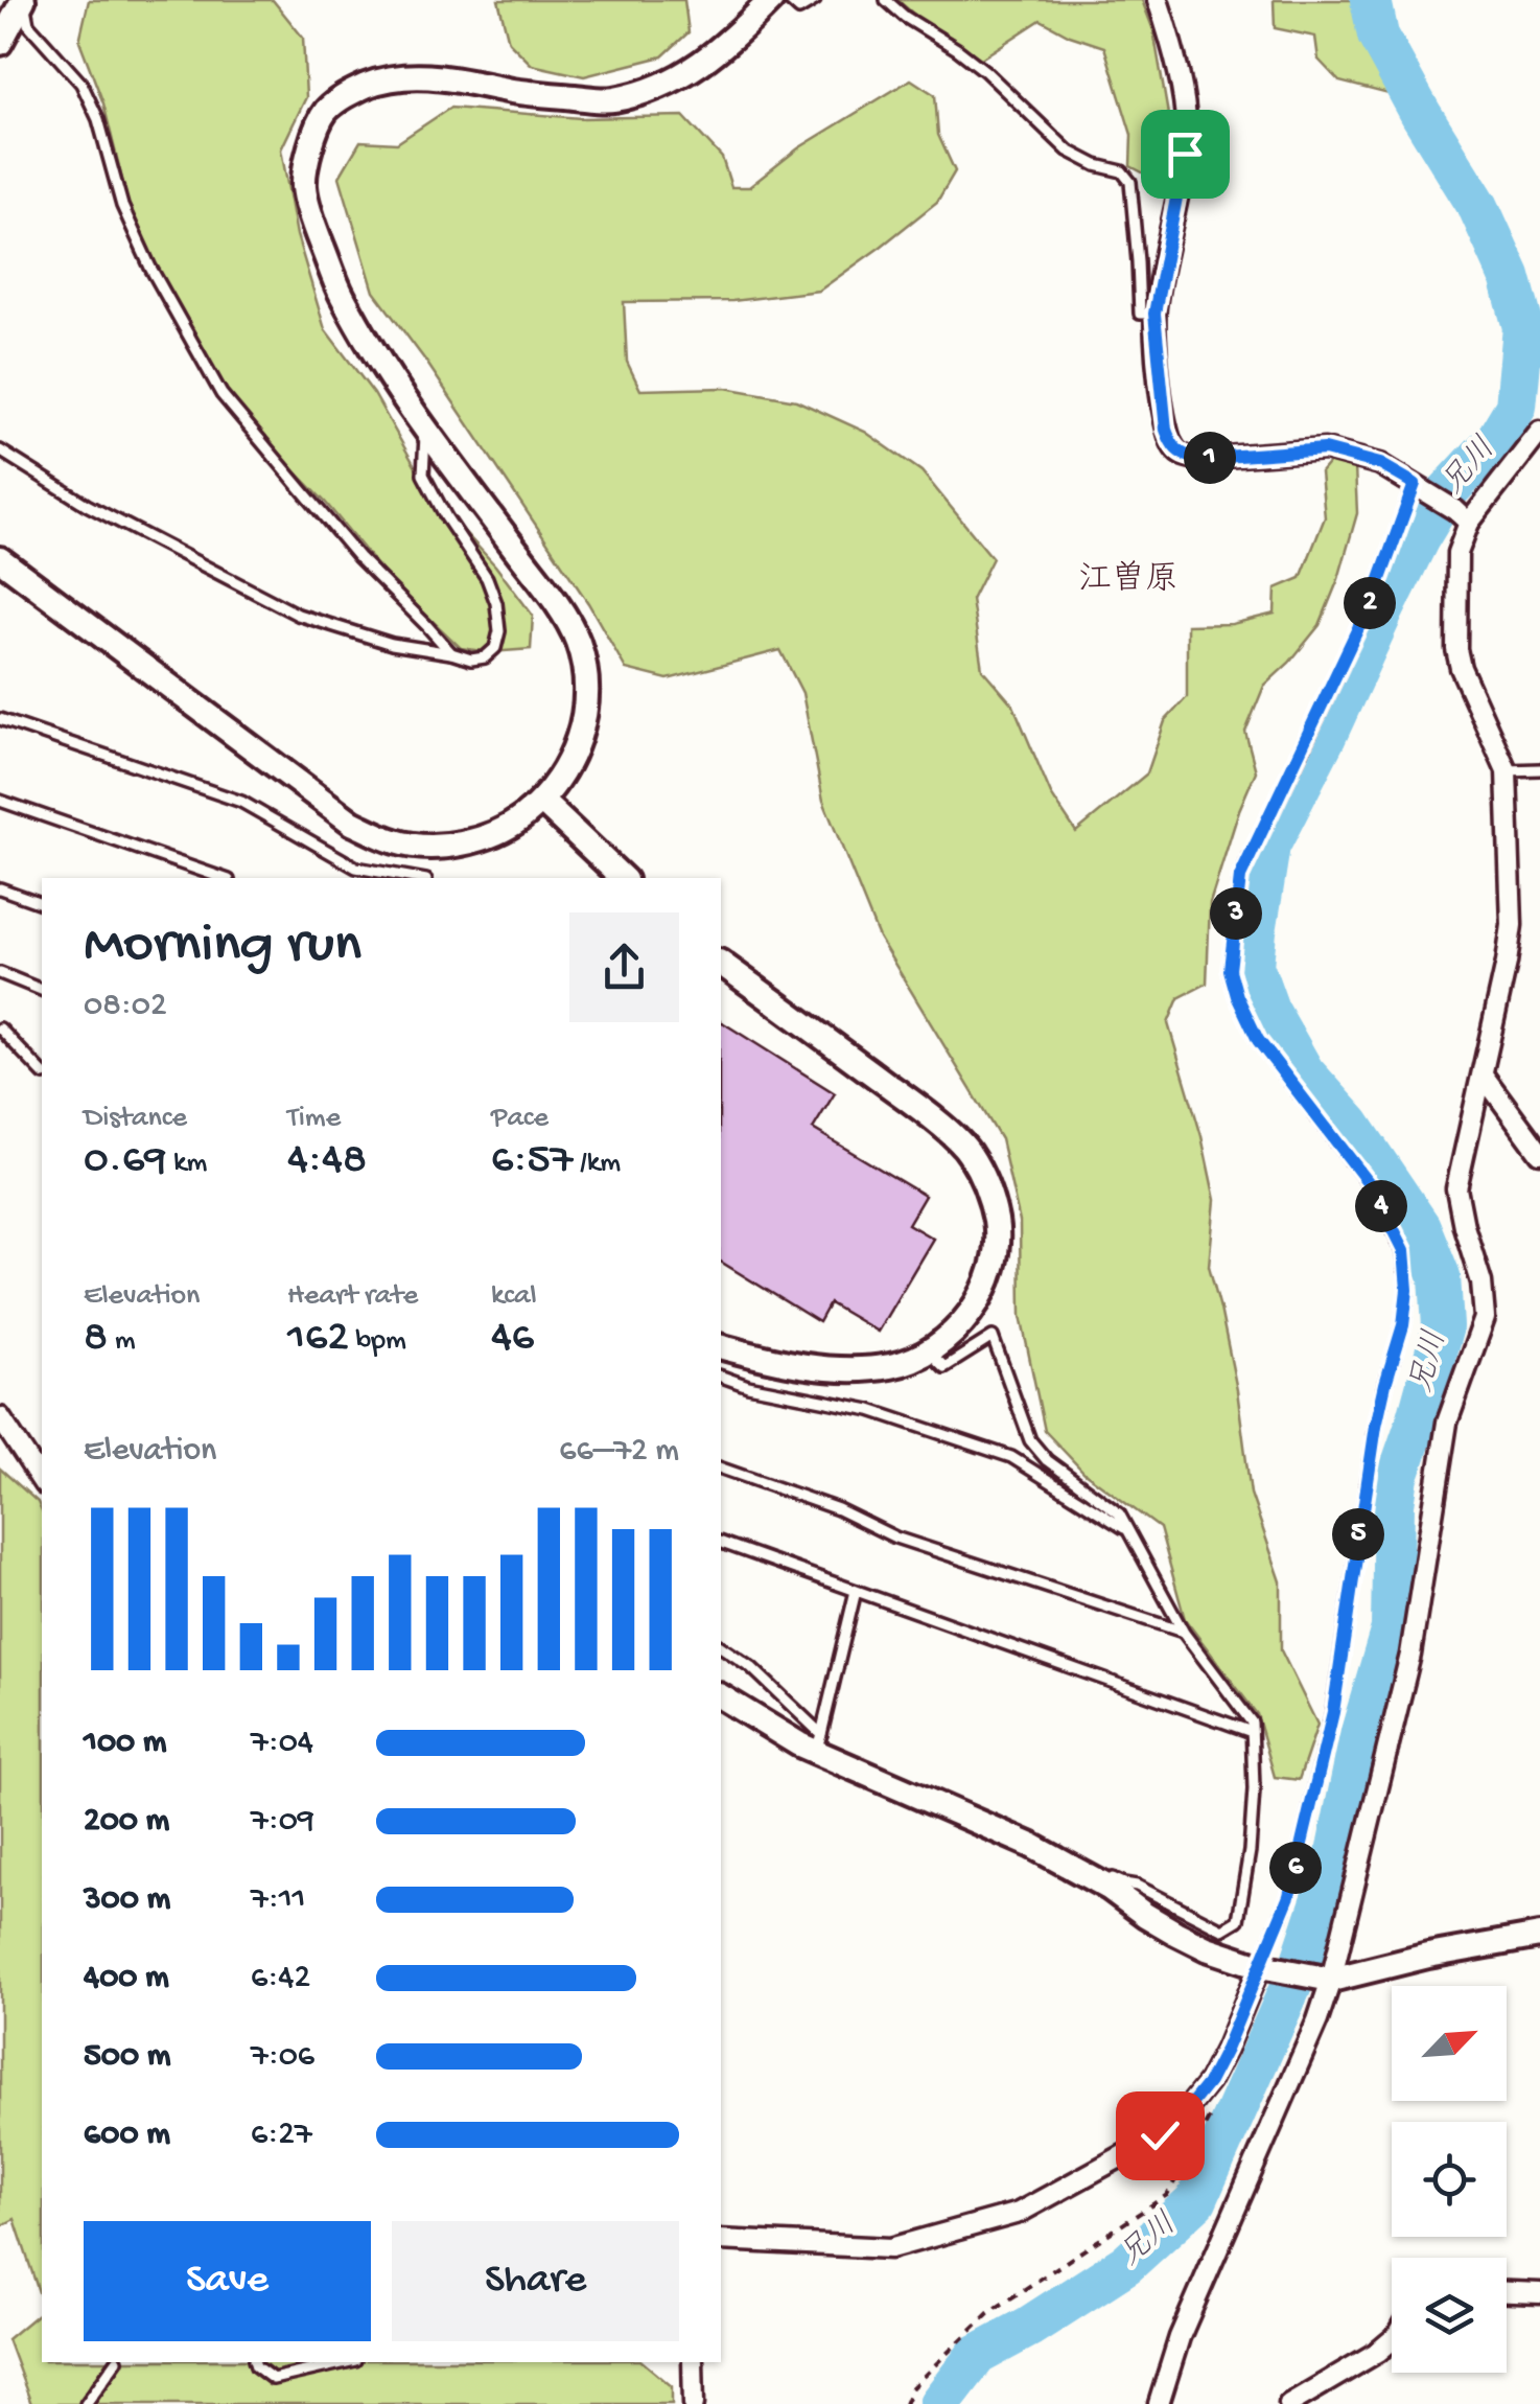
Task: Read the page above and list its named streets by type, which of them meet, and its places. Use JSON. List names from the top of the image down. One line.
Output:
{"districts":["江曽原"],"water":["兄川"],"north":"top right","page":{"pins":["1","2","3","4","5","6"],"heading":["Morning run","08:02"],"stats":[["Distance","0.69 km"],["Time","4:48"],["Pace","6:57 /km"],["Elevation","8 m"],["Heart rate","162 bpm"],["kcal","46"]],"chart":["Elevation","66–72 m"],"list":[{"name":"100 m","note":"7:04"},{"name":"200 m","note":"7:09"},{"name":"300 m","note":"7:11"},{"name":"400 m","note":"6:42"},{"name":"500 m","note":"7:06"},{"name":"600 m","note":"6:27"}],"buttons":["Save","Share"]}}
